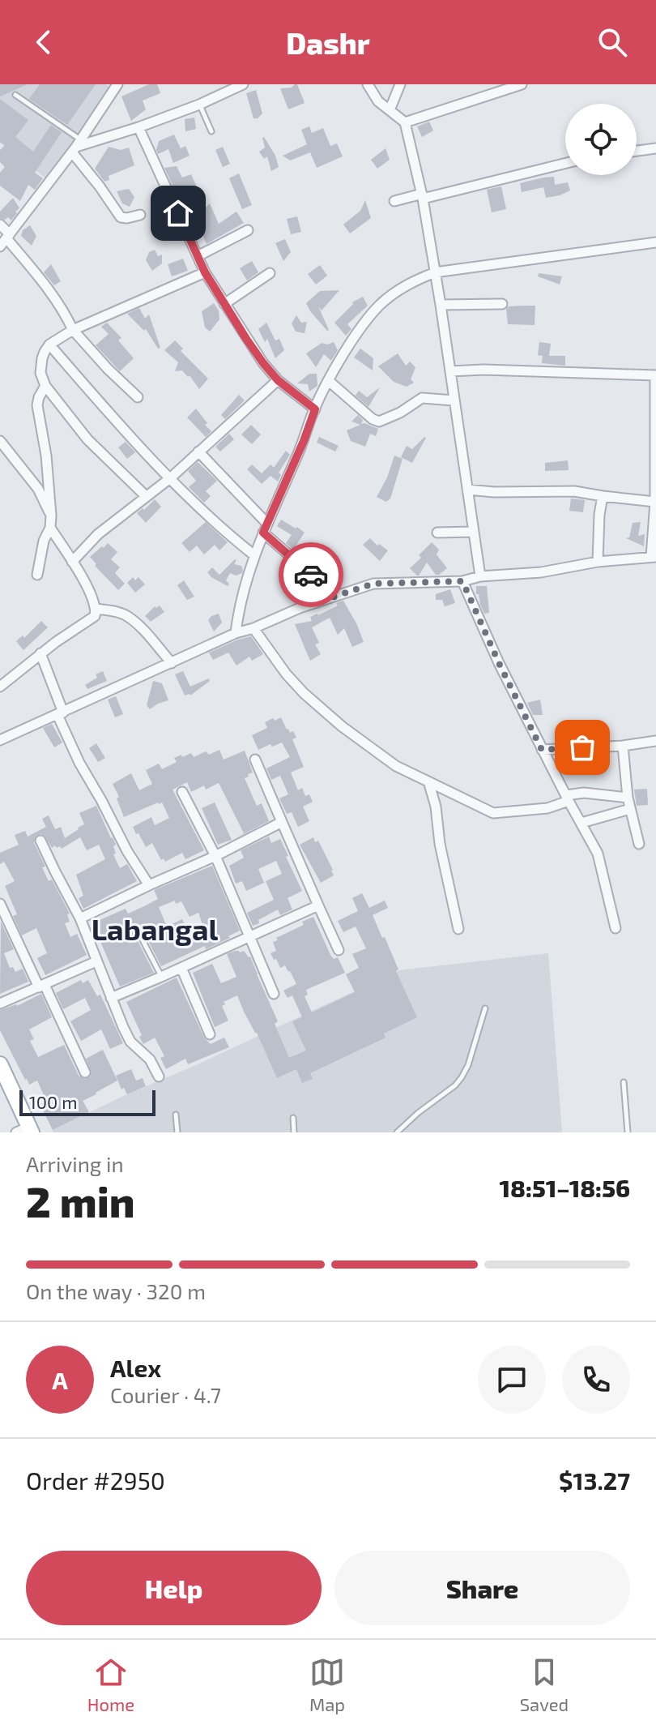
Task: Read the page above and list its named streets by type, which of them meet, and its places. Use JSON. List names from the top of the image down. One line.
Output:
{"districts":["Labangal"],"scale_bar":"100 m","page":{"header":"Dashr","scale":"100 m","heading":["2 min","Arriving in","18:51–18:56"],"panel":["Alex","Courier · 4.7","Order #2950","$13.27"],"bar":"On the way · 320 m","round":"A","buttons":["Help","Share"],"tabs":["Home","Map","Saved"]}}
